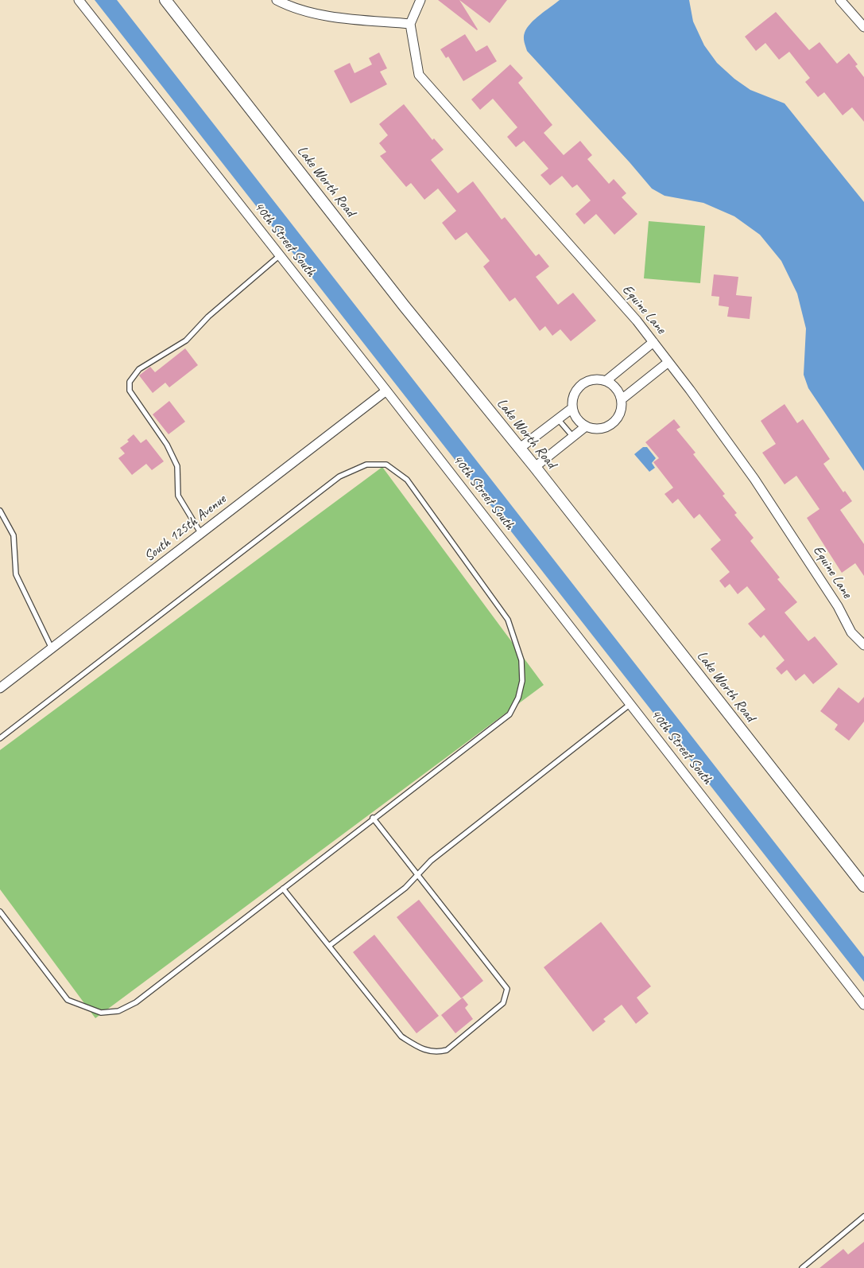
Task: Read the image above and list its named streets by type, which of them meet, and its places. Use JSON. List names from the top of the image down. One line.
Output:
{"streets":{"street":["Lake Worth Road","40th Street South","Equine Lane","South 125th Avenue"]},"crossings":[["40th Street South","South 125th Avenue"]]}
